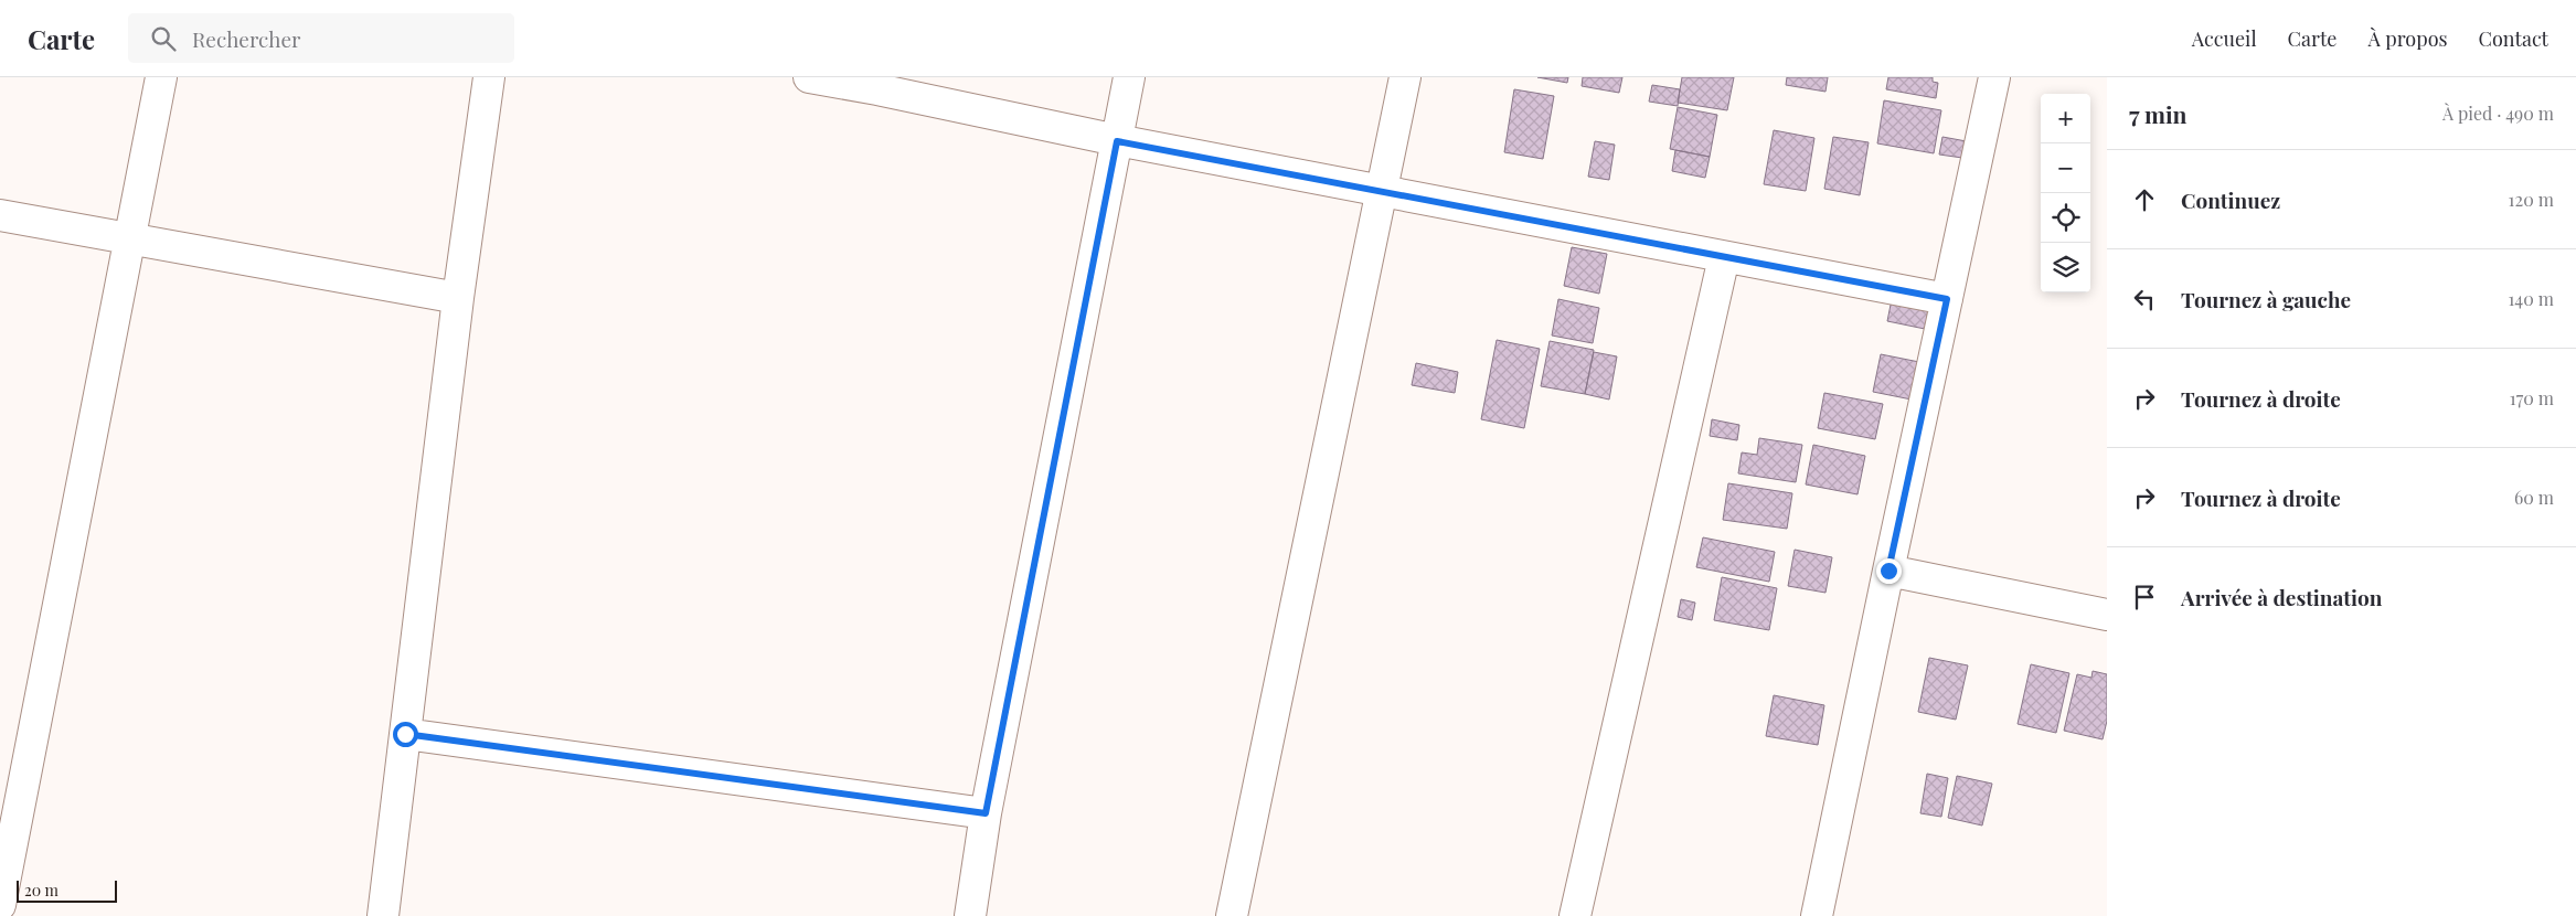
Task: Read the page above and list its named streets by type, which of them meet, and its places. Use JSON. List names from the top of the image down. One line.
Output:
{"scale_bar":"20 m","page":{"header":"Carte","search":"Rechercher","nav":["Accueil","Carte","À propos","Contact"],"heading":["7 min","À pied · 490 m"],"map_buttons":["+","−"],"list":[["Continuez","120 m"],["Tournez à gauche","140 m"],["Tournez à droite","170 m"],["Tournez à droite","60 m"],"Arrivée à destination"],"scale":"20 m"}}
